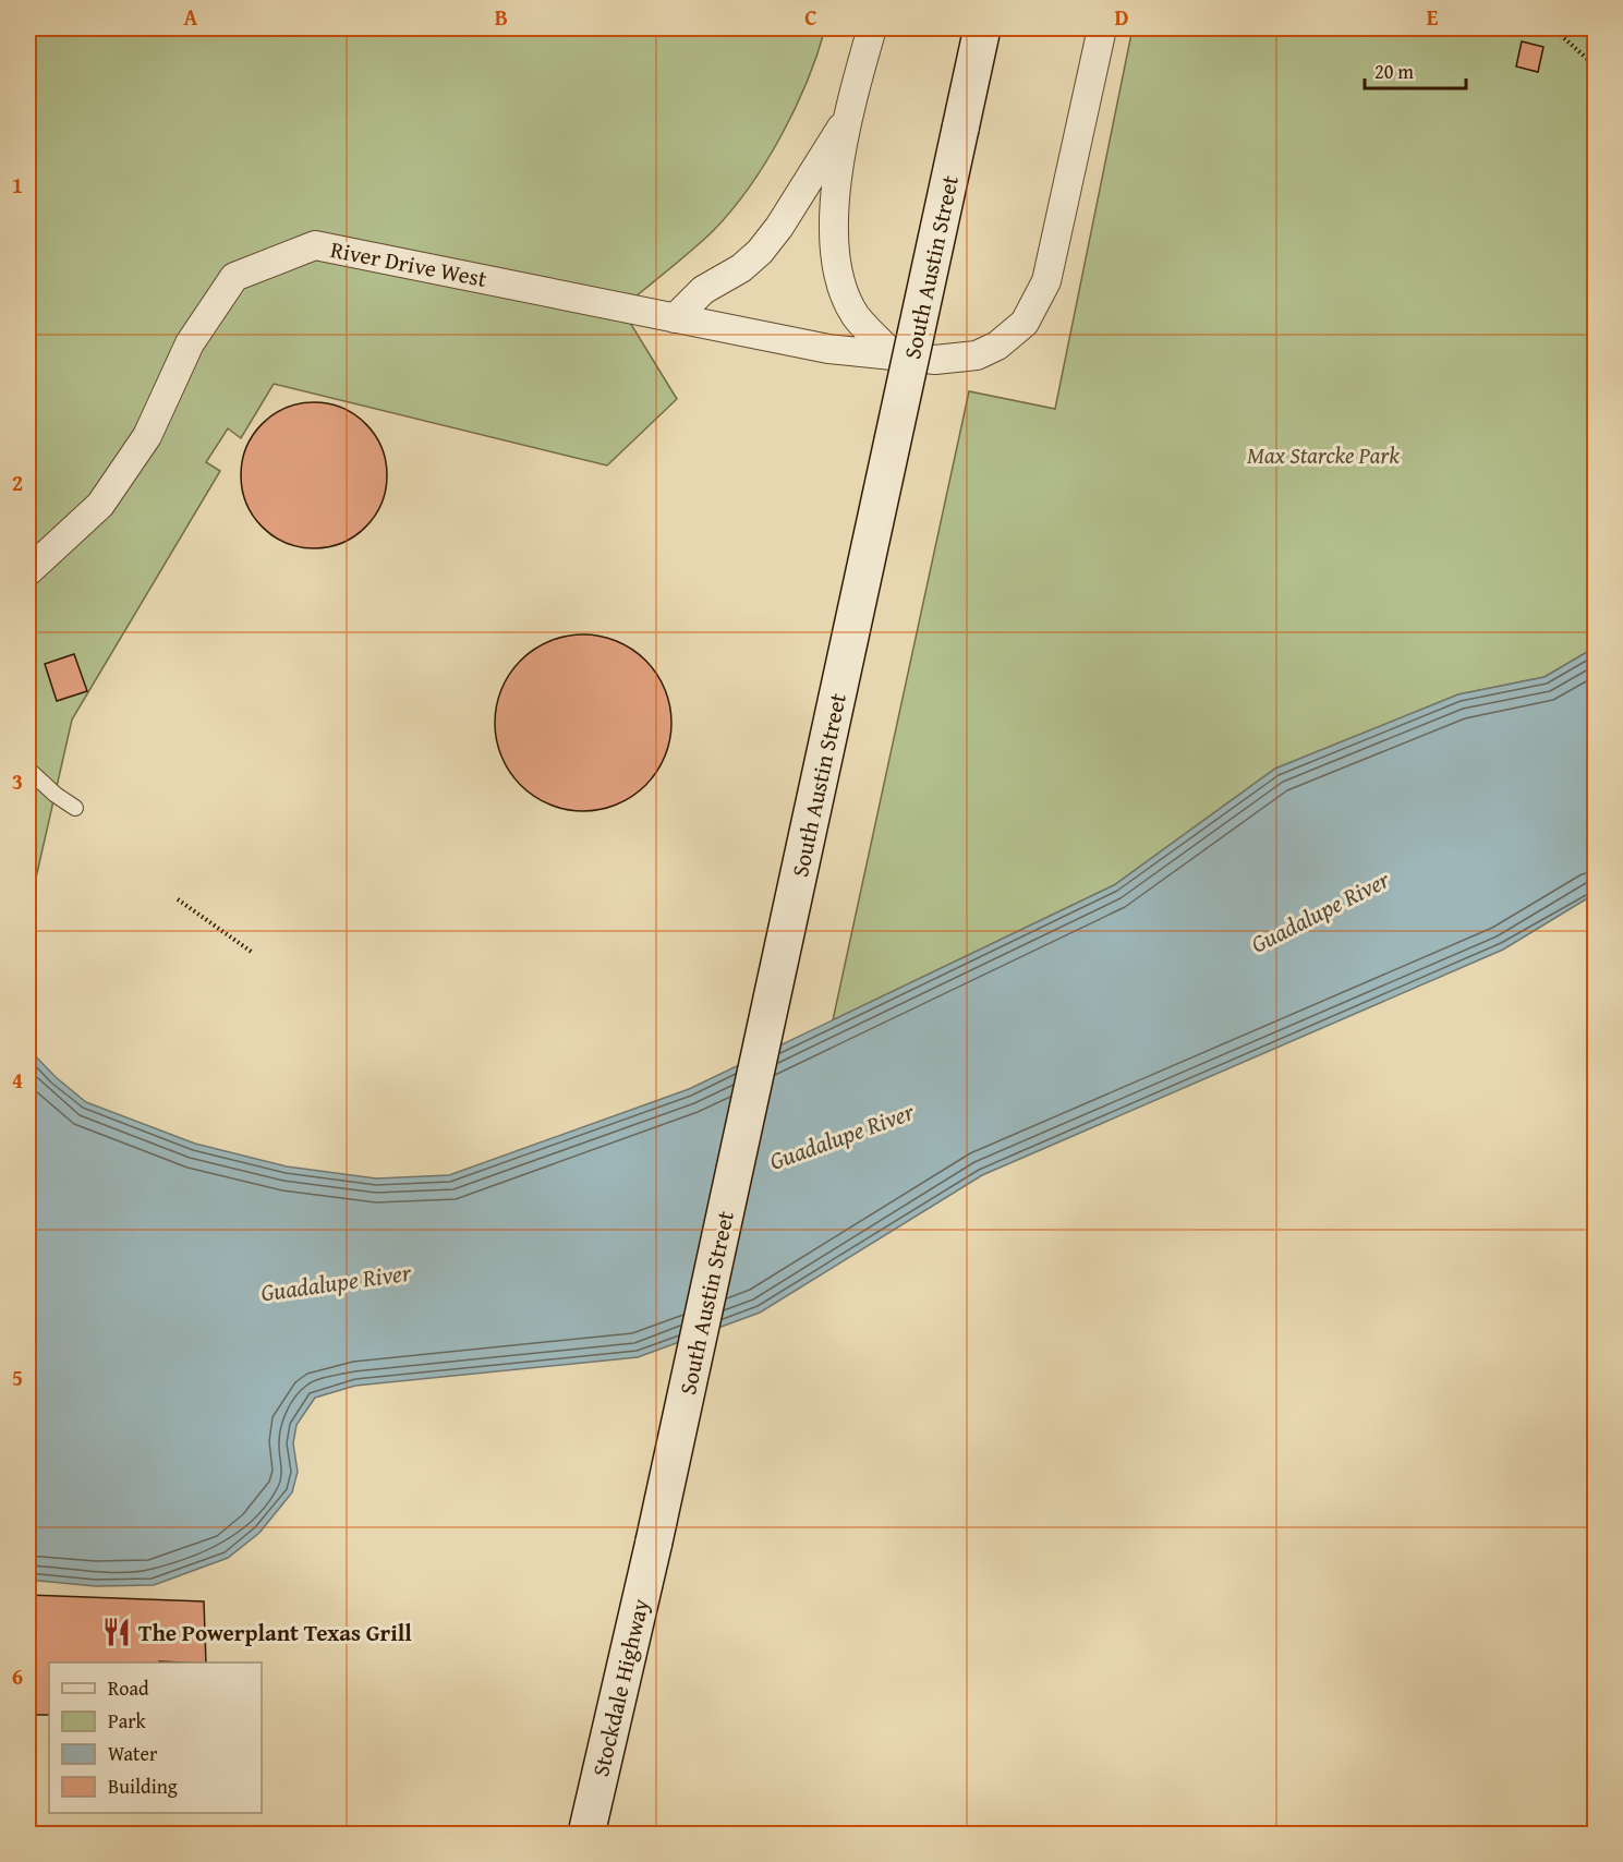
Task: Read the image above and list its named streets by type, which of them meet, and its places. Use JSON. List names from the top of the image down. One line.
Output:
{"streets":{"main road":["South Austin Street","Stockdale Highway"],"street":["River Drive West"]},"crossings":[["South Austin Street","Stockdale Highway"]],"water":["Guadalupe River"],"parks":["Max Starcke Park"],"places":{"restaurant":["The Powerplant Texas Grill"]},"legend":["Road","Park","Water","Building"],"scale_bar":"20 m","grid":{"columns":["A","B","C","D","E"],"rows":["1","2","3","4","5","6"]}}
